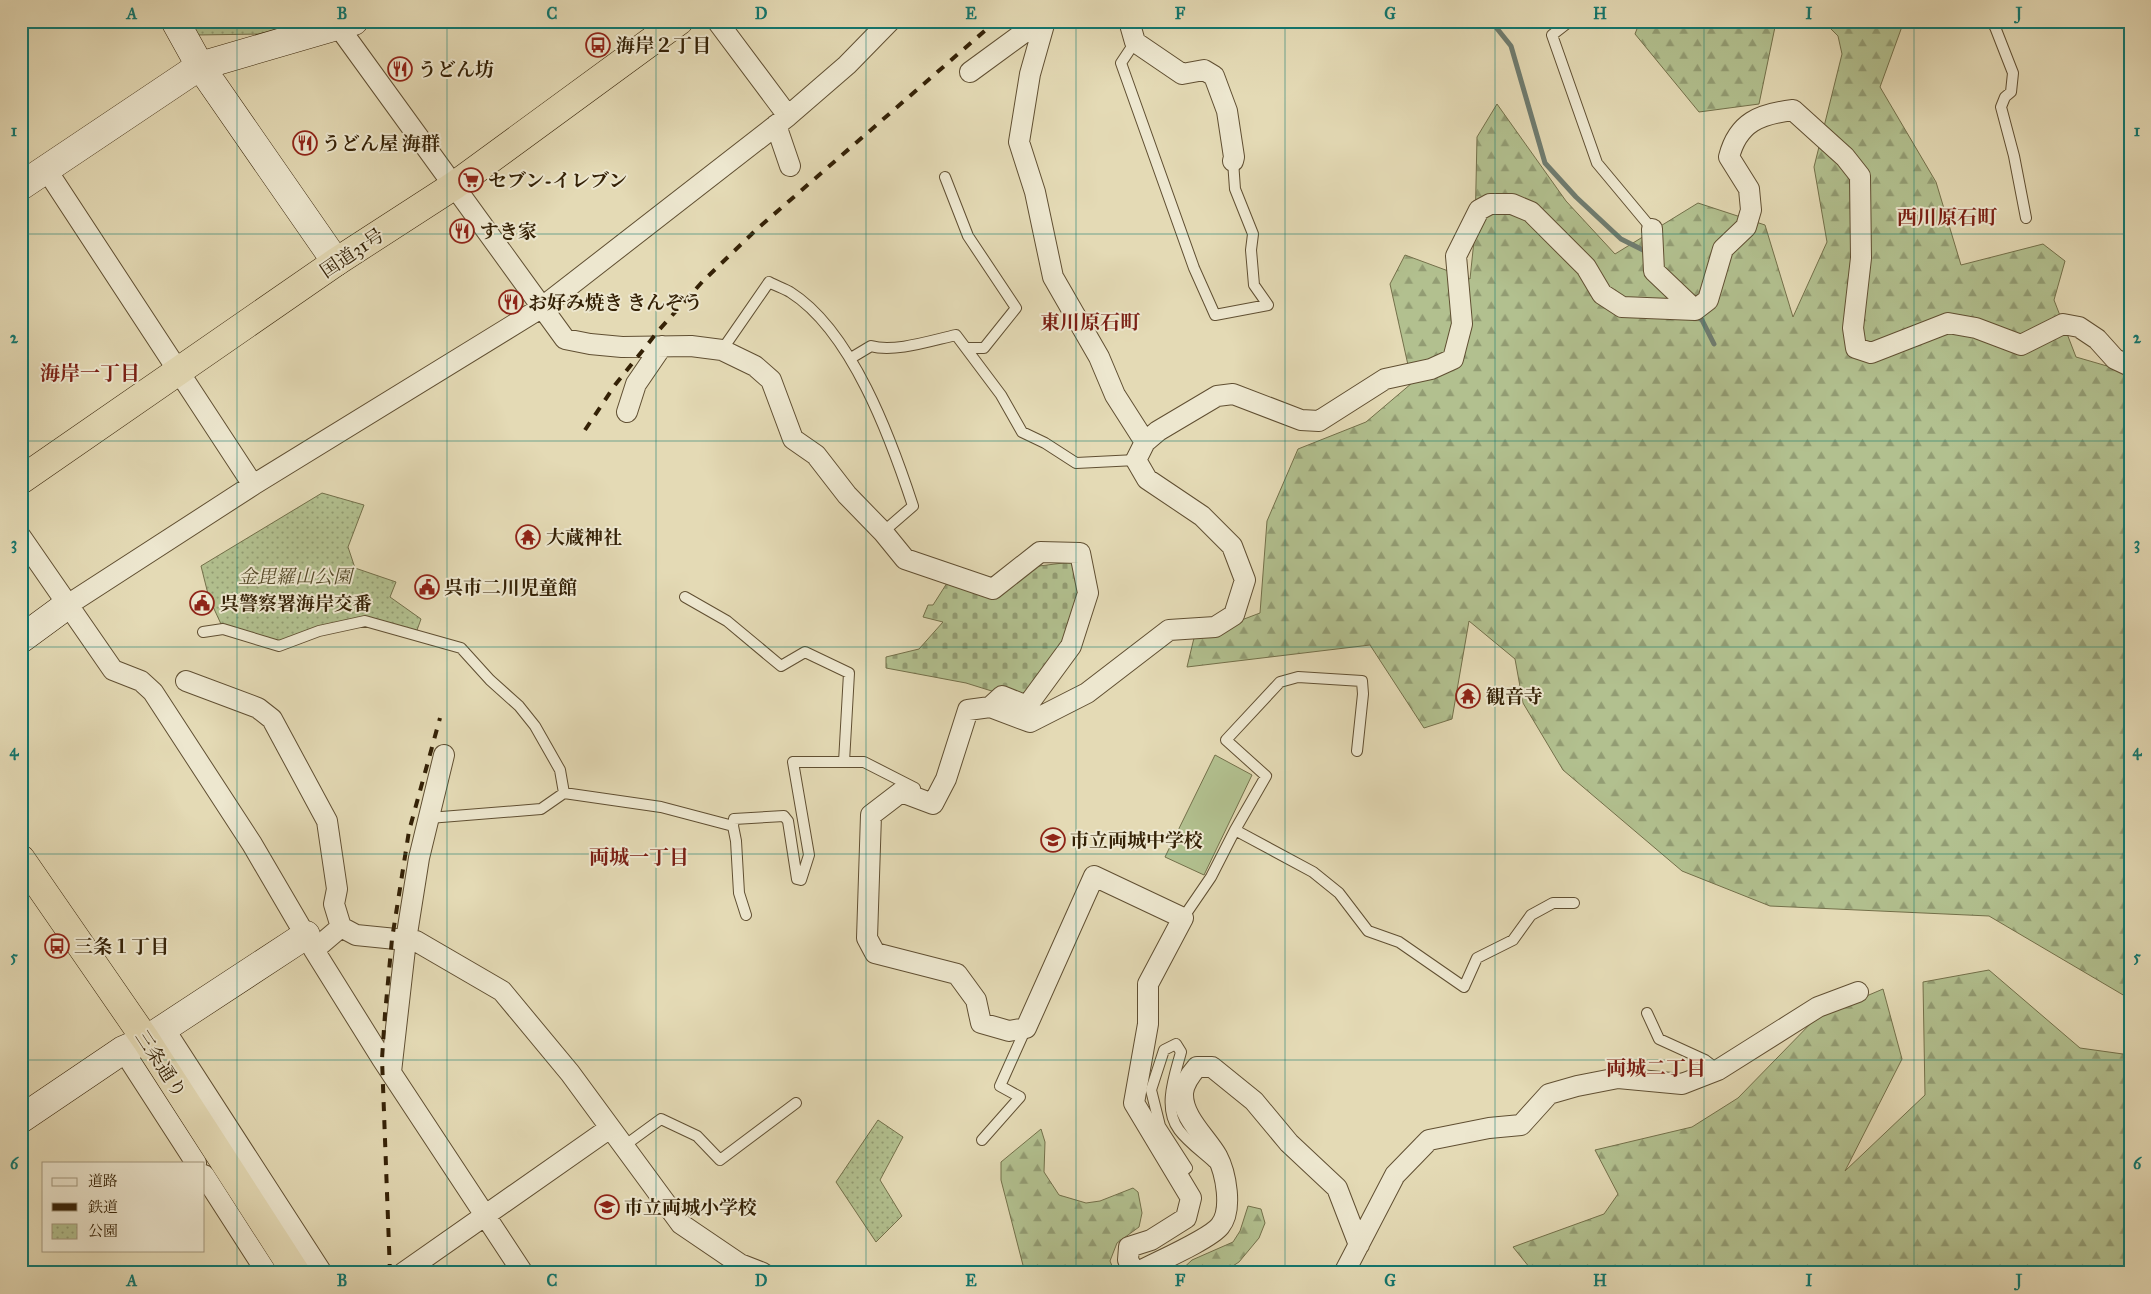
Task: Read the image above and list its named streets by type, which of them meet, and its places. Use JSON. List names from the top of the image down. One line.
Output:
{"streets":{"highway":["国道31号","三条通り"]},"districts":["西川原石町","東川原石町","海岸一丁目","両城一丁目","両城二丁目"],"parks":["金毘羅山公園"],"places":{"bus stop":["海岸２丁目","三条１丁目"],"restaurant":["うどん坊","うどん屋 海群","すき家","お好み焼き きんぞう"],"supermarket":["セブン-イレブン"],"temple":["大蔵神社","観音寺"],"public building":["呉市二川児童館","呉警察署海岸交番"],"school or university":["市立両城中学校","市立両城小学校"]},"legend":["道路","鉄道","公園"],"grid":{"columns":["A","B","C","D","E","F","G","H","I","J"],"rows":["1","2","3","4","5","6"]}}
